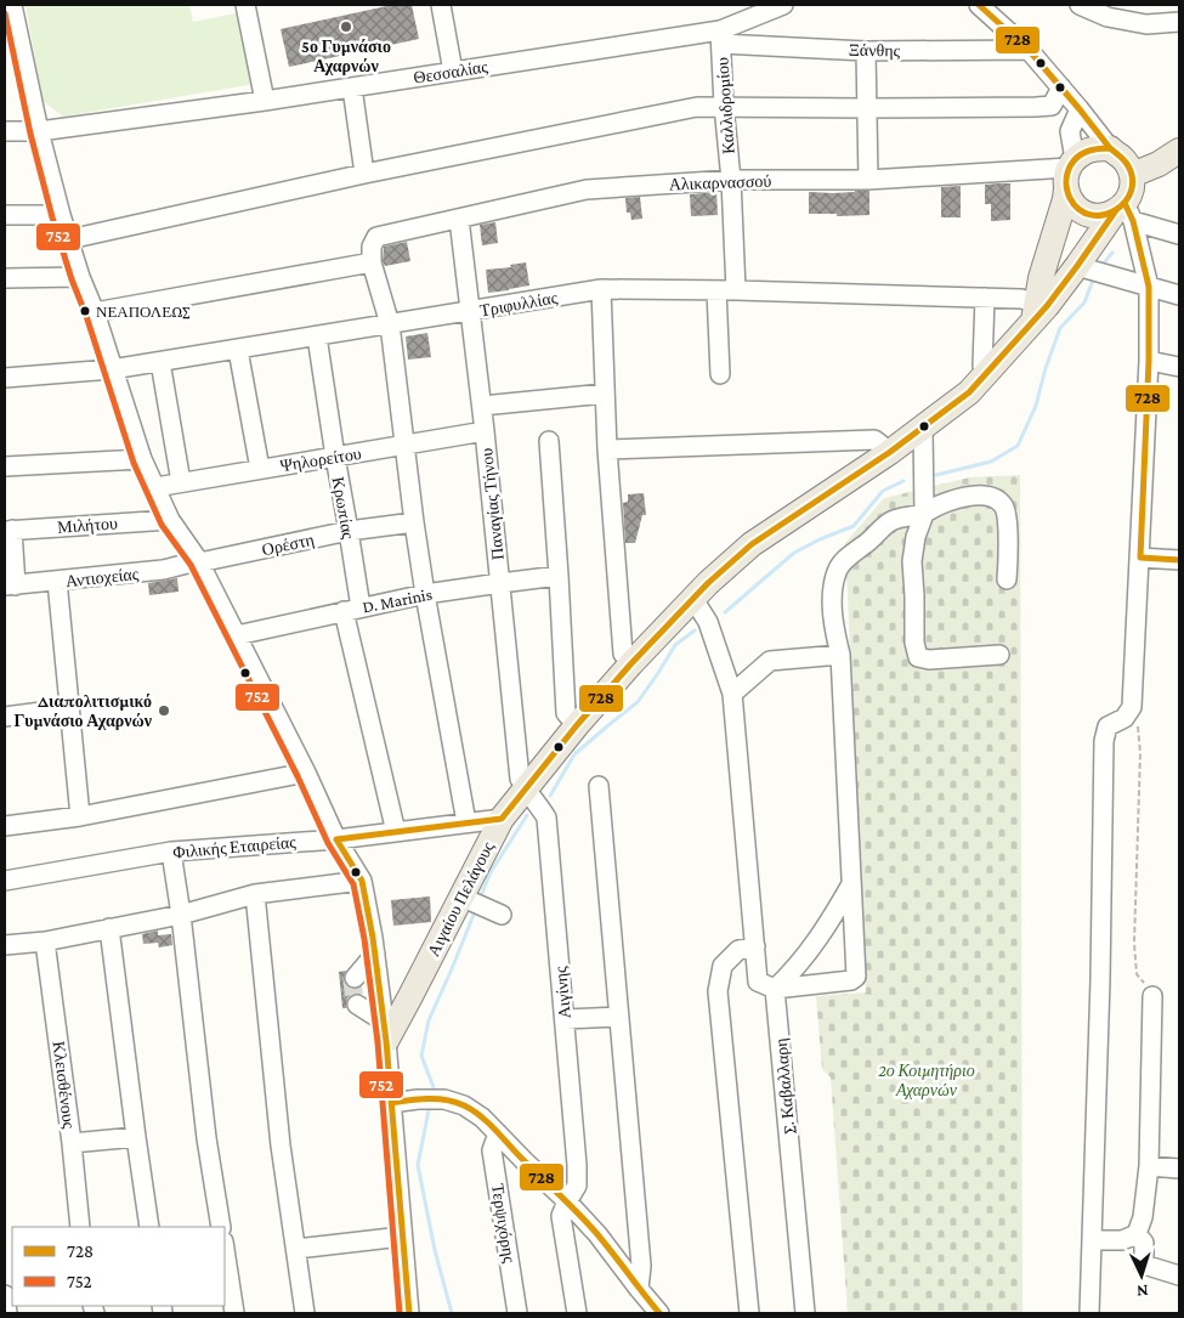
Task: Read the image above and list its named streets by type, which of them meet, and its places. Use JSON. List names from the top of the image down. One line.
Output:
{"streets":{"main road":["Αιγαίου Πελάγους"],"street":["Ξάνθης","Θεσσαλίας","Καλλιδρομίου","Αλικαρνασσού","Τριφυλλίας","Ψηλορείτου","Παναγίας Τήνου","Κρωπίας","Μιλήτου","Ορέστη","Αντιοχείας","D. Marinis","Φιλικής Εταιρείας","Αιγίνης","Κλεισθένους","Σ. Καβαλλαρη","Τερψιχόρης"]},"crossings":[["Ξάνθης","Θεσσαλίας"],["Ξάνθης","Καλλιδρομίου"],["Θεσσαλίας","Καλλιδρομίου"],["Καλλιδρομίου","Αλικαρνασσού"],["Καλλιδρομίου","Τριφυλλίας"],["Αλικαρνασσού","Παναγίας Τήνου"],["Αλικαρνασσού","Αιγαίου Πελάγους"],["Τριφυλλίας","Παναγίας Τήνου"],["Τριφυλλίας","Κρωπίας"],["Τριφυλλίας","Αιγαίου Πελάγους"],["Ψηλορείτου","Παναγίας Τήνου"],["Ψηλορείτου","Κρωπίας"],["Παναγίας Τήνου","D. Marinis"],["Παναγίας Τήνου","Αιγαίου Πελάγους"],["Παναγίας Τήνου","Αιγίνης"],["Κρωπίας","Ορέστη"],["Κρωπίας","D. Marinis"],["Κρωπίας","Φιλικής Εταιρείας"],["Ορέστη","Αντιοχείας"],["Φιλικής Εταιρείας","Αιγαίου Πελάγους"],["Αιγαίου Πελάγους","Αιγίνης"]],"parks":["2ο Κοιμητήριο Αχαρνών"],"places":["5ο Γυμνάσιο Αχαρνών","ΝΕΑΠΟΛΕΩΣ","Διαπολιτισμικό Γυμνάσιο Αχαρνών"],"lines":["transit line 728","transit line 752"],"legend":["728","752"],"north":"bottom"}
